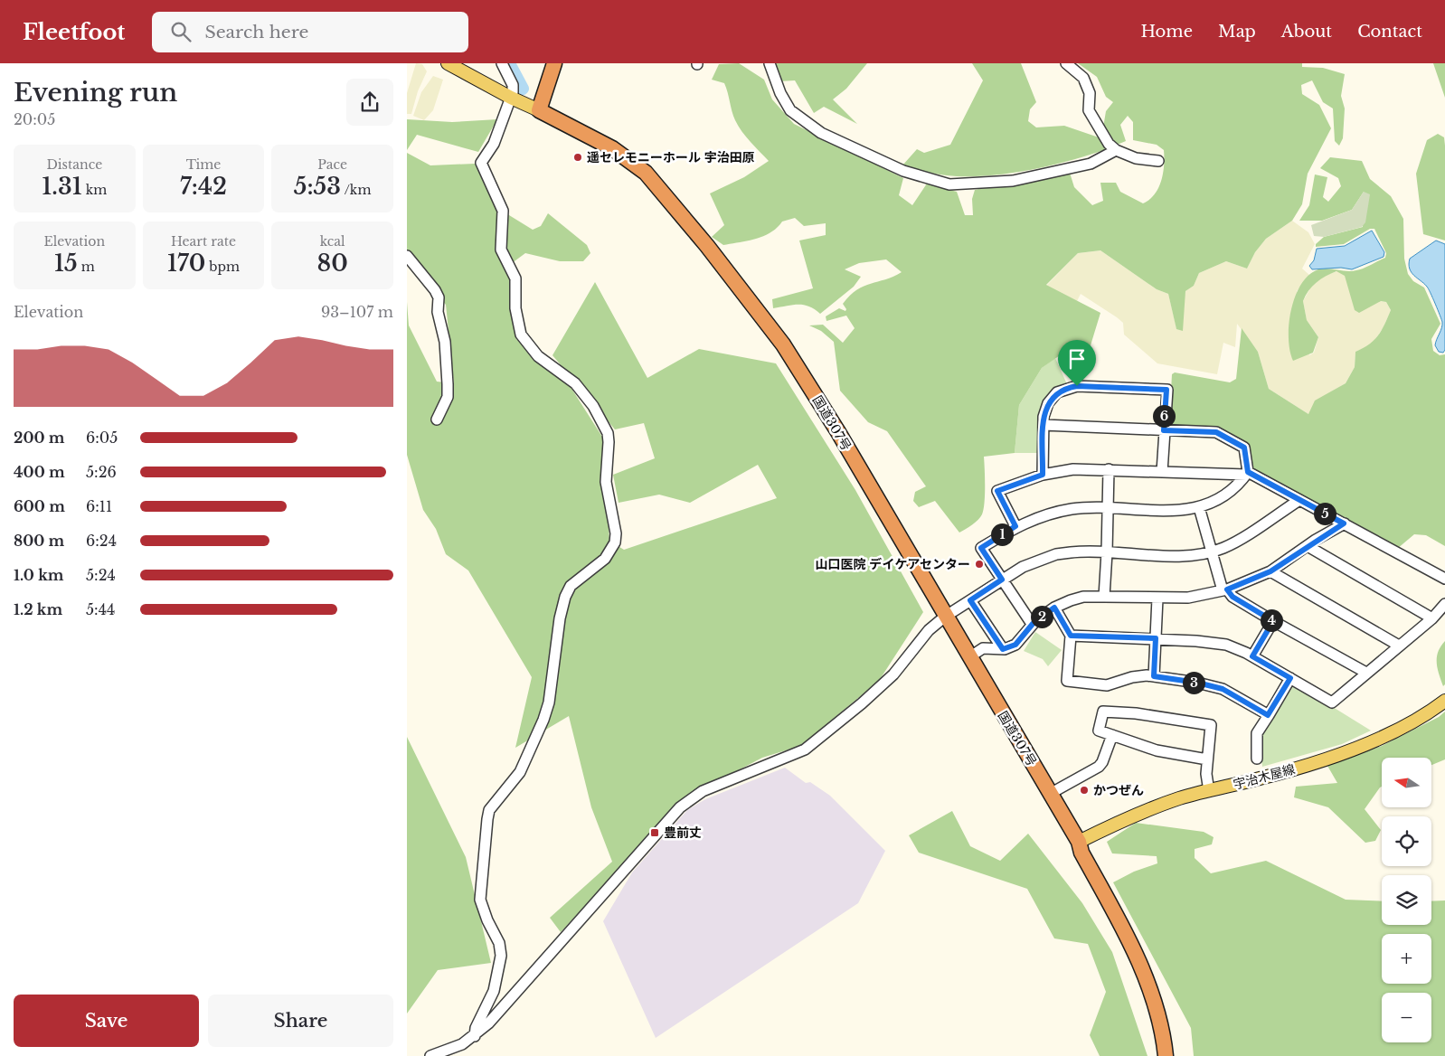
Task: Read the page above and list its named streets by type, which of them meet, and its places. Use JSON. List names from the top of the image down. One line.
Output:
{"streets":{"highway":["国道307号"],"main road":["宇治木屋線"]},"crossings":[["国道307号","宇治木屋線"]],"places":{"other":["遥セレモニーホール 宇治田原","山口医院 デイケアセンター","かつぜん"],"transit":["豊前丈"]},"north":"left","page":{"header":"Fleetfoot","search":"Search here","nav":["Home","Map","About","Contact"],"heading":["Evening run","20:05"],"stats":[["Distance","1.31 km"],["Time","7:42"],["Pace","5:53 /km"],["Elevation","15 m"],["Heart rate","170 bpm"],["kcal","80"]],"chart":["Elevation","93–107 m"],"pins":["6","5","1","2","4","3"],"list":[{"name":"200 m","note":"6:05"},{"name":"400 m","note":"5:26"},{"name":"600 m","note":"6:11"},{"name":"800 m","note":"6:24"},{"name":"1.0 km","note":"5:24"},{"name":"1.2 km","note":"5:44"}],"map_buttons":["+","−"],"buttons":["Save","Share"]}}
